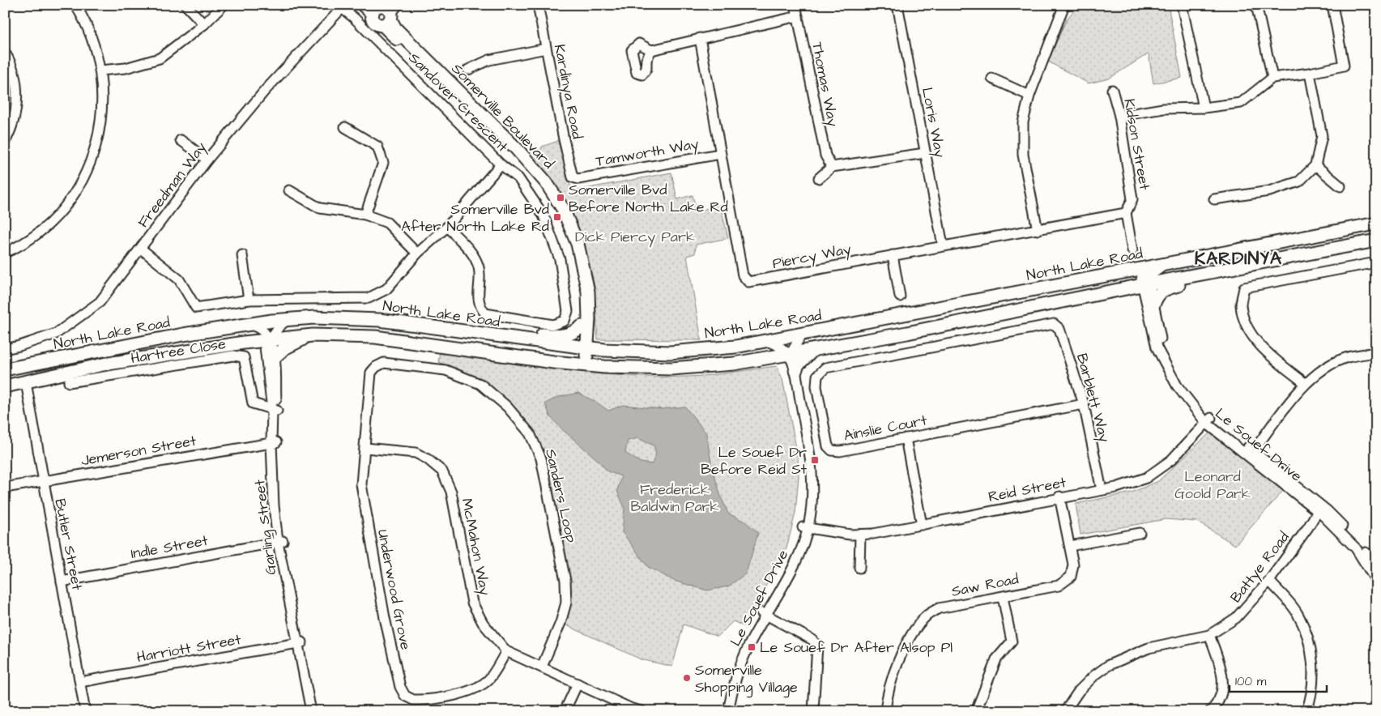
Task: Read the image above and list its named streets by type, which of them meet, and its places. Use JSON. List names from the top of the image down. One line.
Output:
{"streets":{"main road":["Somerville Boulevard","North Lake Road"],"street":["Thomas Way","Kardinya Road","Sandover Crescent","Loris Way","Kidson Street","Tamworth Way","Freedman Way","Piercy Way","Hartree Close","Barblett Way","Ainslie Court","Le Souef Drive","Jemerson Street","Reid Street","Sanders Loop","Garling Street","Butler Street","Indle Street","McMahon Way","Battye Road","Saw Road","Underwood Grove","Harriott Street"]},"crossings":[["Kardinya Road","Tamworth Way"],["Sandover Crescent","Freedman Way"],["Somerville Boulevard","North Lake Road"],["Loris Way","Piercy Way"],["Kidson Street","Piercy Way"],["Tamworth Way","Piercy Way"],["North Lake Road","Le Souef Drive"],["North Lake Road","Garling Street"],["North Lake Road","Butler Street"],["Hartree Close","Garling Street"],["Barblett Way","Ainslie Court"],["Barblett Way","Reid Street"],["Le Souef Drive","Reid Street"],["Le Souef Drive","Battye Road"],["Jemerson Street","Garling Street"],["Jemerson Street","Butler Street"],["Reid Street","Saw Road"],["Sanders Loop","McMahon Way"],["Sanders Loop","Underwood Grove"],["Garling Street","Indle Street"],["Garling Street","Harriott Street"],["Butler Street","Indle Street"],["Butler Street","Harriott Street"],["McMahon Way","Underwood Grove"]],"districts":["KARDINYA"],"parks":["Dick Piercy Park","Leonard Goold Park","Frederick Baldwin Park"],"places":{"transit":["Somerville Bvd Before North Lake Rd","Somerville Bvd After North Lake Rd","Le Souef Dr Before Reid St","Le Souef Dr After Alsop Pl"],"other":["Somerville Shopping Village"]},"scale_bar":"100 m"}
